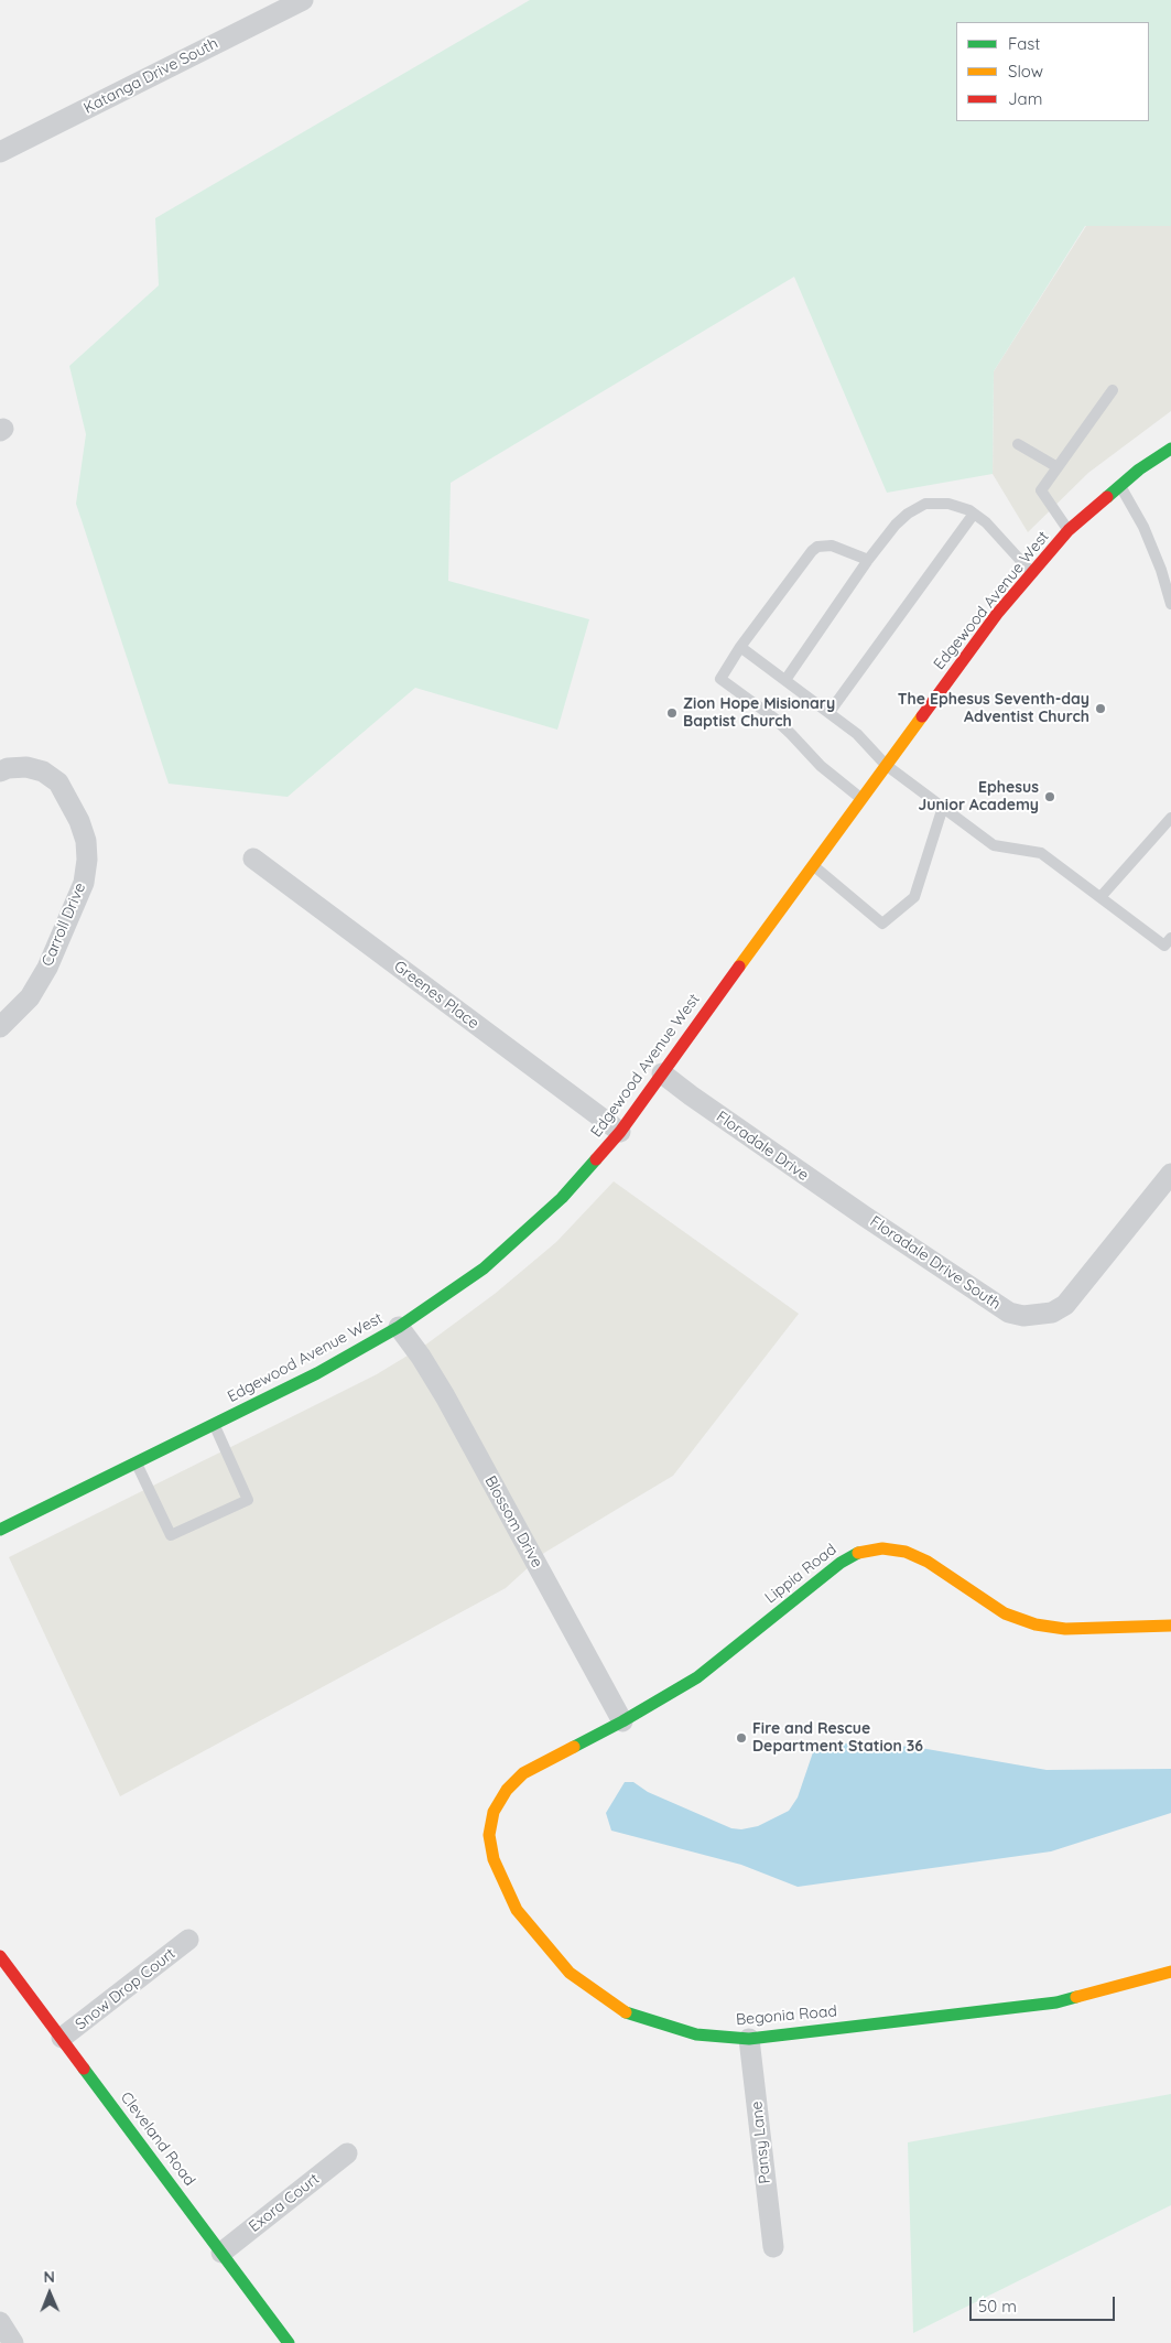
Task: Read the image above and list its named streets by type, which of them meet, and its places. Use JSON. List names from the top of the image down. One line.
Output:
{"streets":{"street":["Katanga Drive South","Edgewood Avenue West","Carroll Drive","Greenes Place","Floradale Drive","Floradale Drive South","Blossom Drive","Lippia Road","Snow Drop Court","Begonia Road","Cleveland Road","Pansy Lane","Exora Court"]},"crossings":[["Edgewood Avenue West","Greenes Place"],["Edgewood Avenue West","Floradale Drive"],["Edgewood Avenue West","Blossom Drive"],["Floradale Drive","Floradale Drive South"],["Blossom Drive","Lippia Road"],["Lippia Road","Begonia Road"],["Snow Drop Court","Cleveland Road"],["Begonia Road","Pansy Lane"],["Cleveland Road","Exora Court"]],"places":["The Ephesus Seventh-day Adventist Church","Zion Hope Misionary Baptist Church","Ephesus Junior Academy","Fire and Rescue Department Station 36"],"legend":["Fast","Slow","Jam"],"scale_bar":"50 m","north":"top"}
